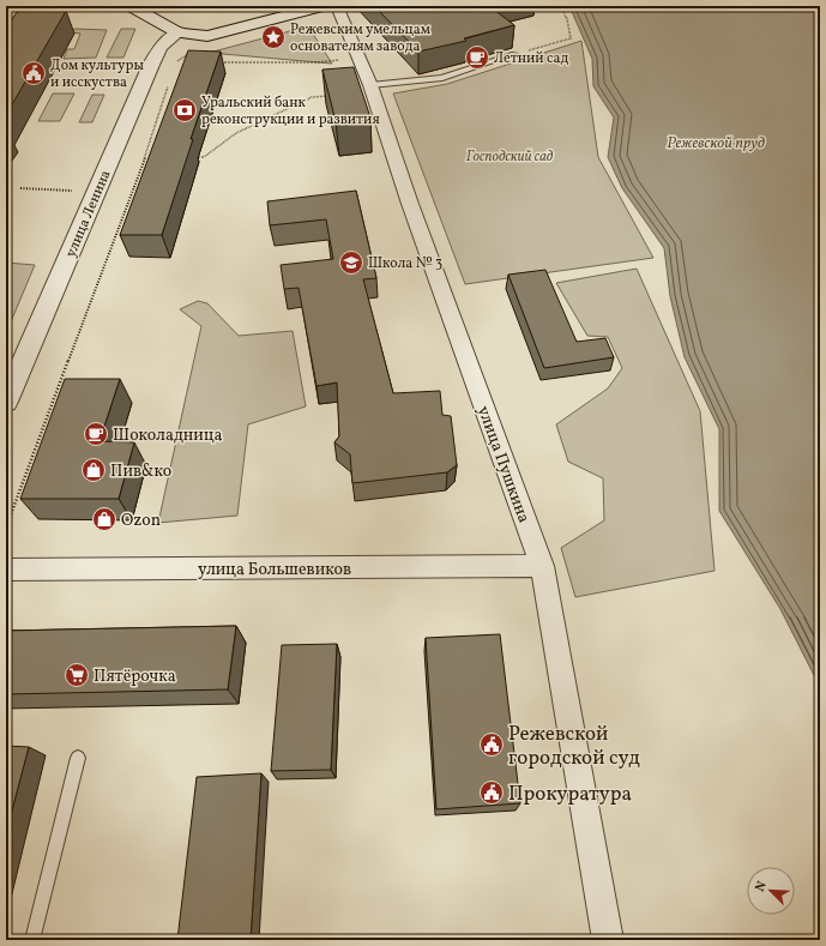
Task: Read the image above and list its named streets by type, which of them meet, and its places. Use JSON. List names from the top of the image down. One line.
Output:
{"streets":{"street":["улица Ленина","улица Пушкина","улица Большевиков"]},"crossings":[["улица Пушкина","улица Большевиков"]],"water":["Режевской пруд"],"parks":["Господский сад"],"places":{"place":["Режевским умельцам основателям завода"],"cafe":["Летний сад","Шоколадница"],"public building":["Дом культуры и исскуства","Режевской городской суд","Прокуратура"],"bank":["Уральский банк реконструкции и развития"],"school or university":["Школа № 3"],"shop":["Пив&ко","Ozon"],"supermarket":["Пятёрочка"]},"north":"top left"}
